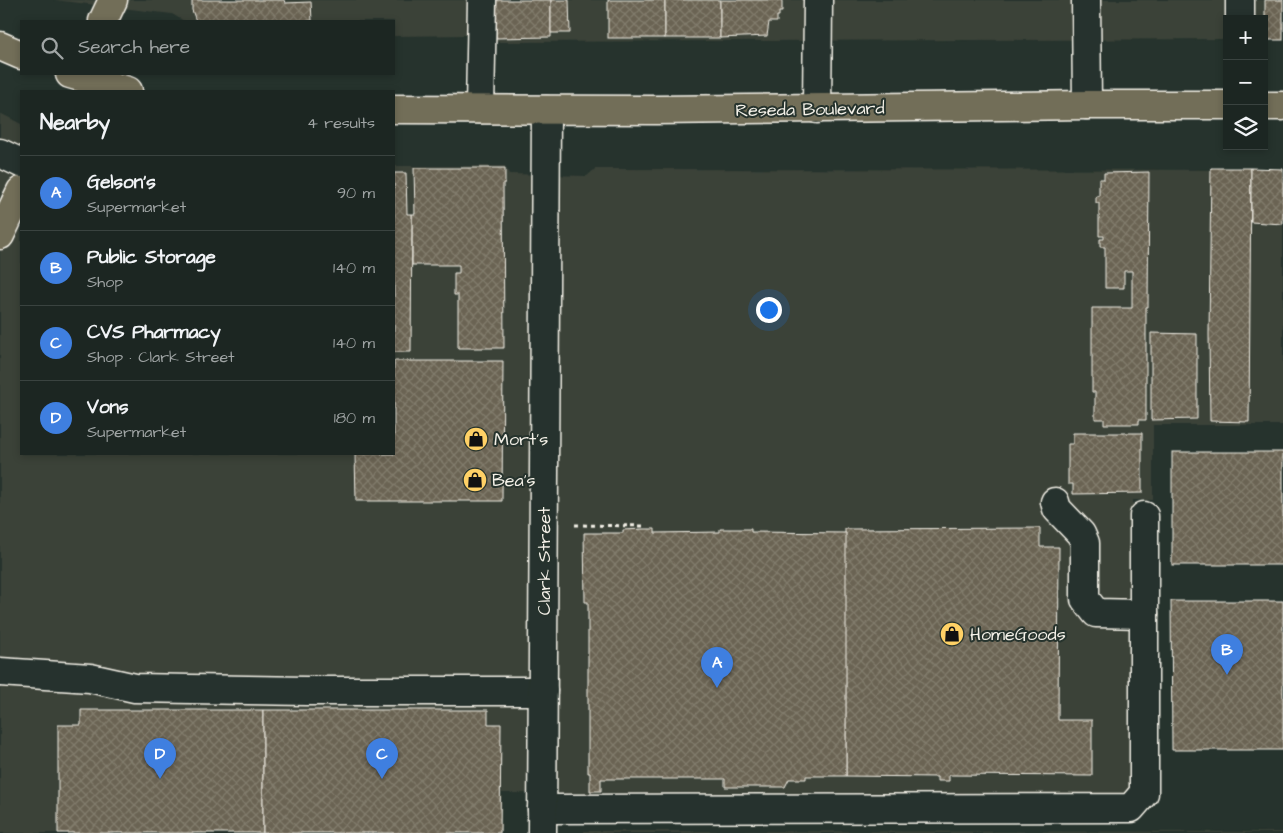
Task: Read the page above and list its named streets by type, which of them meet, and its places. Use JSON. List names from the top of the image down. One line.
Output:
{"streets":{"main road":["Reseda Boulevard"],"street":["Clark Street"]},"crossings":[["Reseda Boulevard","Clark Street"]],"places":{"shop":["Mort's","Bea's","HomeGoods"]},"page":{"map_buttons":["+","−"],"search":"Search here","heading":["Nearby","4 results"],"list":[{"mark":"A","name":"Gelson's","note":"Supermarket","value":"90 m"},{"mark":"B","name":"Public Storage","note":"Shop","value":"140 m"},{"mark":"C","name":"CVS Pharmacy","note":"Shop · Clark Street","value":"140 m"},{"mark":"D","name":"Vons","note":"Supermarket","value":"180 m"}],"pins":["B","A","C","D"]}}
